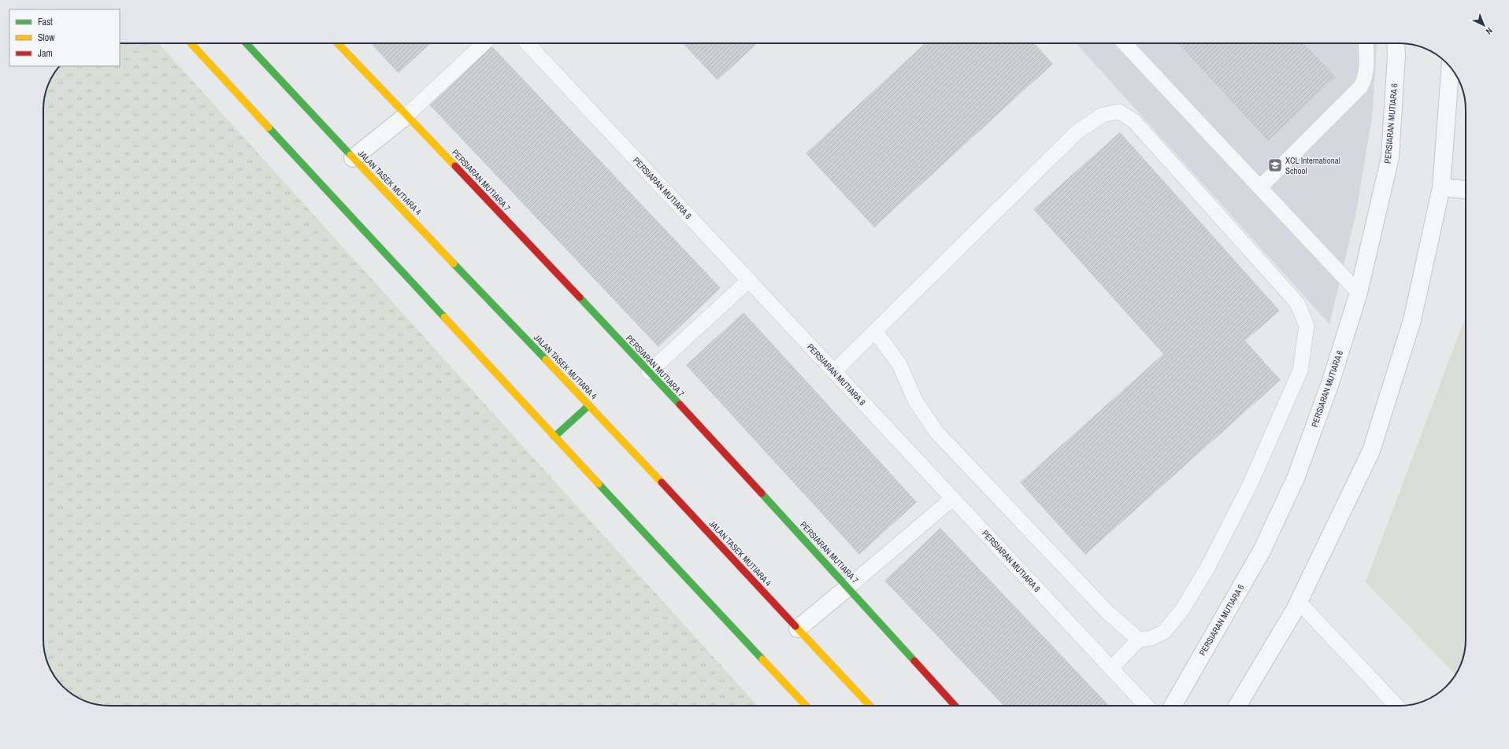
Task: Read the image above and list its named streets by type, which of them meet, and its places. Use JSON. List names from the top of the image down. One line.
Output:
{"streets":{"street":["PERSIARAN MUTIARA 6","PERSIARAN MUTIARA 7","JALAN TASEK MUTIARA 4"],"lane":["PERSIARAN MUTIARA 8"]},"places":{"school or university":["XCL International School"]},"legend":["Fast","Slow","Jam"],"north":"bottom right"}
